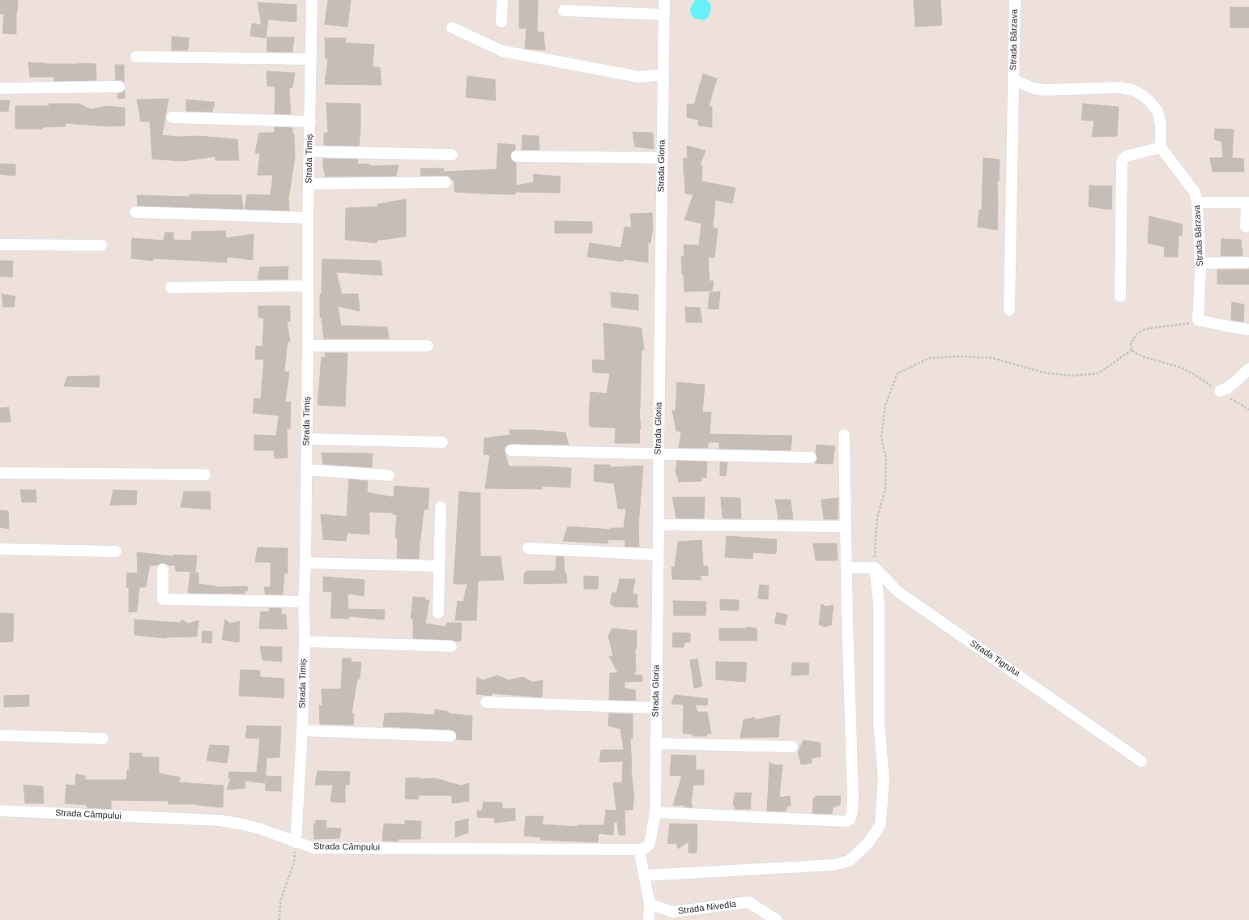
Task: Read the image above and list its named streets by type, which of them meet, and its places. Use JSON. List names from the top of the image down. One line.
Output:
{"streets":{"street":["Strada Bârzava","Strada Timiș","Strada Gloria","Strada Tigrului","Strada Câmpului","Strada Nivedla"]},"crossings":[["Strada Timiș","Strada Câmpului"],["Strada Gloria","Strada Câmpului"]]}
